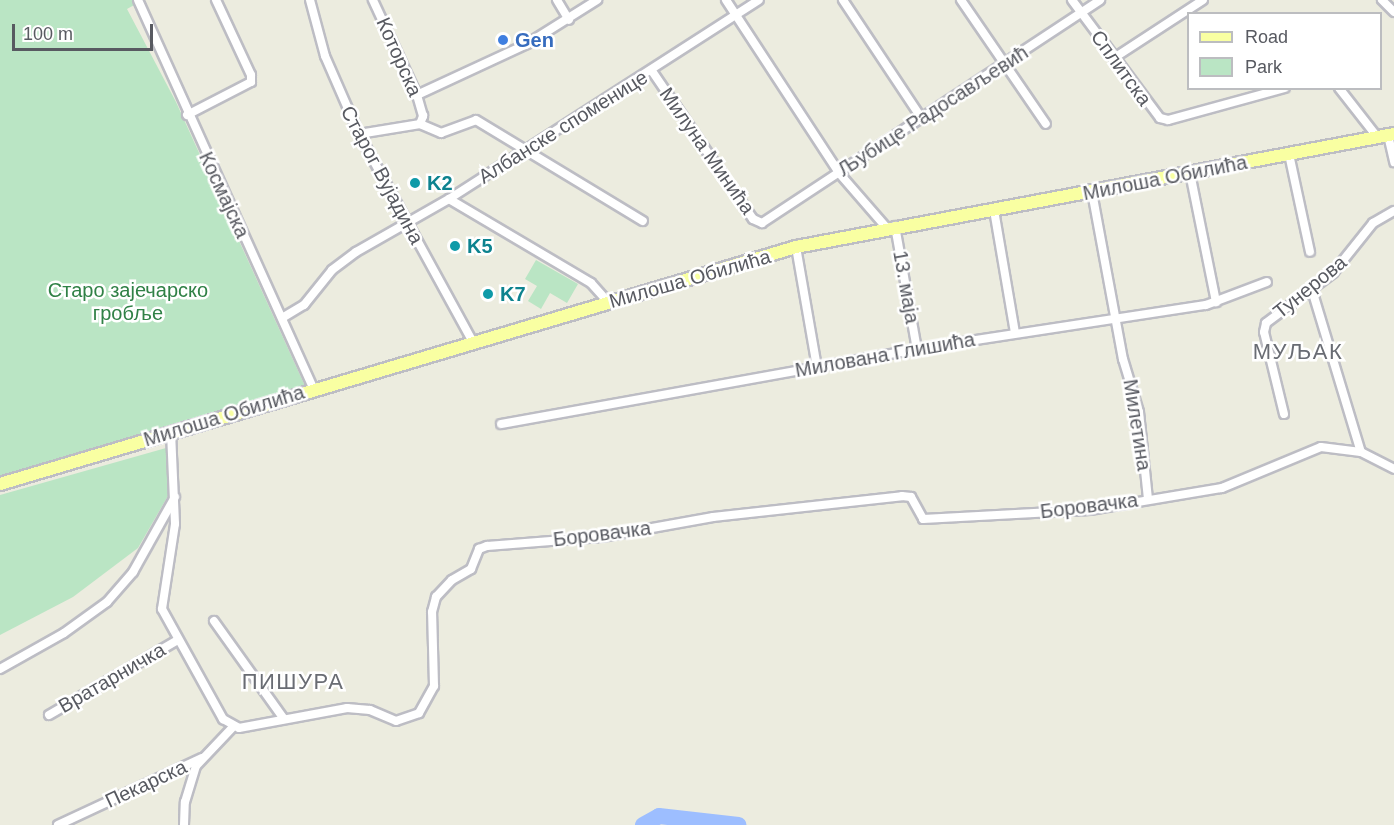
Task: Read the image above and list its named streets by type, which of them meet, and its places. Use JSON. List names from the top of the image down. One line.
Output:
{"streets":{"main road":["Милоша Обилића"],"street":["Которска","Сплитска","Љубице Радосављевић","Албанске споменице","Милуна Минића","Старог Вујадина","Космајска","13. маја","Тунерова","Милована Глишића","Милетина","Боровачка","Вратарничка","Пекарска"]},"crossings":[["Которска","Старог Вујадина"],["Сплитска","Љубице Радосављевић"],["Љубице Радосављевић","Милуна Минића"],["Албанске споменице","Милуна Минића"],["Албанске споменице","Старог Вујадина"],["Албанске споменице","Космајска"],["Старог Вујадина","Милоша Обилића"],["Милоша Обилића","Космајска"],["Милоша Обилића","13. маја"],["Милоша Обилића","Милетина"],["13. маја","Милована Глишића"],["Милована Глишића","Милетина"],["Милетина","Боровачка"]],"districts":["МУЉАК","ПИШУРА"],"parks":["Старо зајечарско гробље"],"places":["Gen","K2","K5","K7"],"legend":["Road","Park"],"scale_bar":"100 m"}
